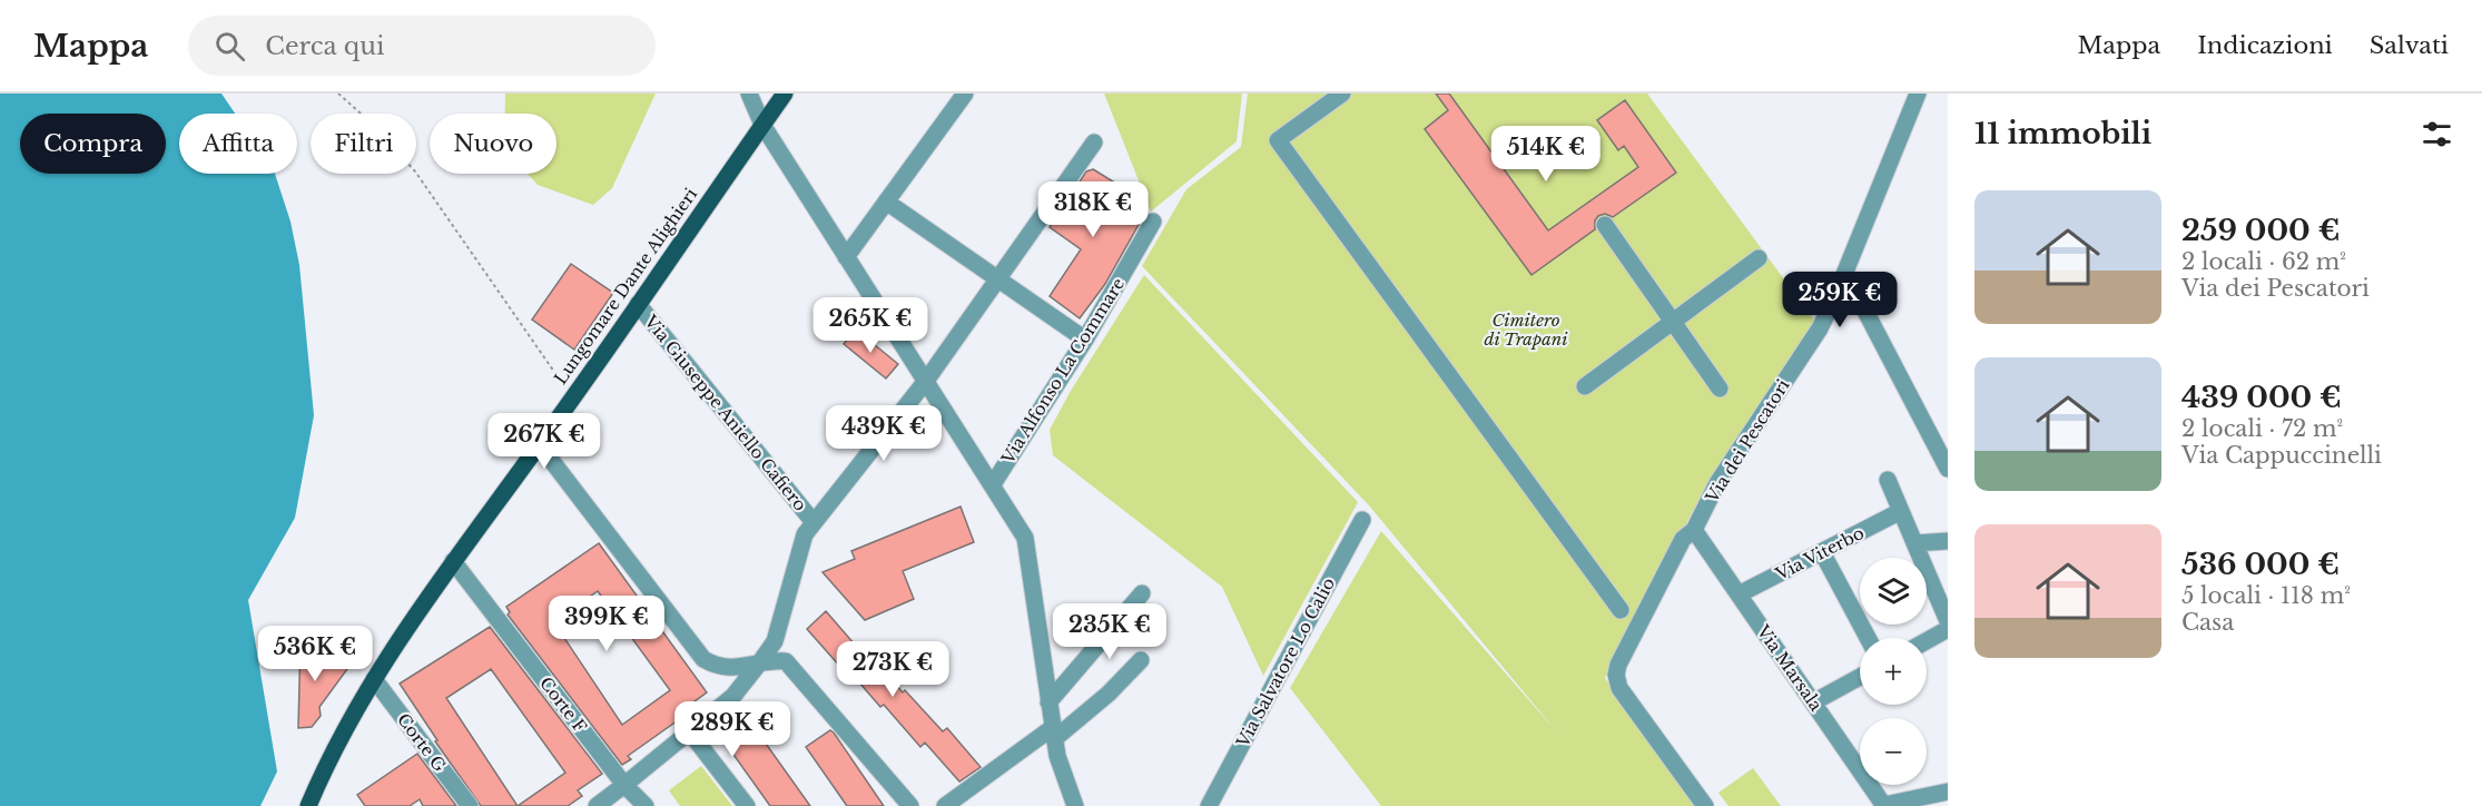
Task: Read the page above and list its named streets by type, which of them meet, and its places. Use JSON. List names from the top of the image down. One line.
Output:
{"streets":{"main road":["Lungomare Dante Alighieri"],"street":["Via Alfonso La Commare","Via Giuseppe Aniello Cafiero","Via dei Pescatori","Via Viterbo","Via Salvatore Lo Calio","Via Marsala","Corte F","Corte G"]},"crossings":[["Lungomare Dante Alighieri","Via Giuseppe Aniello Cafiero"],["Lungomare Dante Alighieri","Corte F"],["Lungomare Dante Alighieri","Corte G"],["Via dei Pescatori","Via Marsala"],["Via Viterbo","Via Marsala"]],"parks":["Cimitero di Trapani"],"page":{"header":"Mappa","search":"Cerca qui","nav":["Mappa","Indicazioni","Salvati"],"heading":"11 immobili","chip":["Compra","Affitta","Filtri","Nuovo"],"price":["514K €","318K €","259K €","265K €","439K €","267K €","399K €","235K €","536K €","273K €","289K €"],"list":[{"name":"259 000 €","note":"2 locali · 62 m² · Via dei Pescatori"},{"name":"439 000 €","note":"2 locali · 72 m² · Via Cappuccinelli"},{"name":"536 000 €","note":"5 locali · 118 m² · Casa"}],"map_buttons":["+","−"]}}
